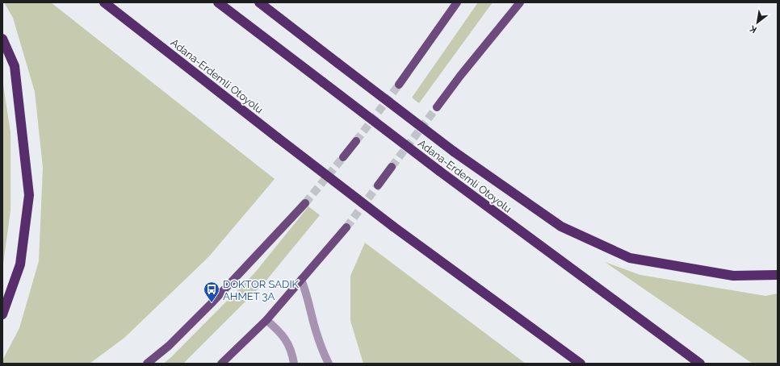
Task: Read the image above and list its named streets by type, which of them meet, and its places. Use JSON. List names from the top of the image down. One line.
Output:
{"streets":{"highway":["Adana-Erdemli Otoyolu"]},"places":{"bus stop":["DOKTOR SADIK AHMET 3A"]},"north":"bottom left"}
